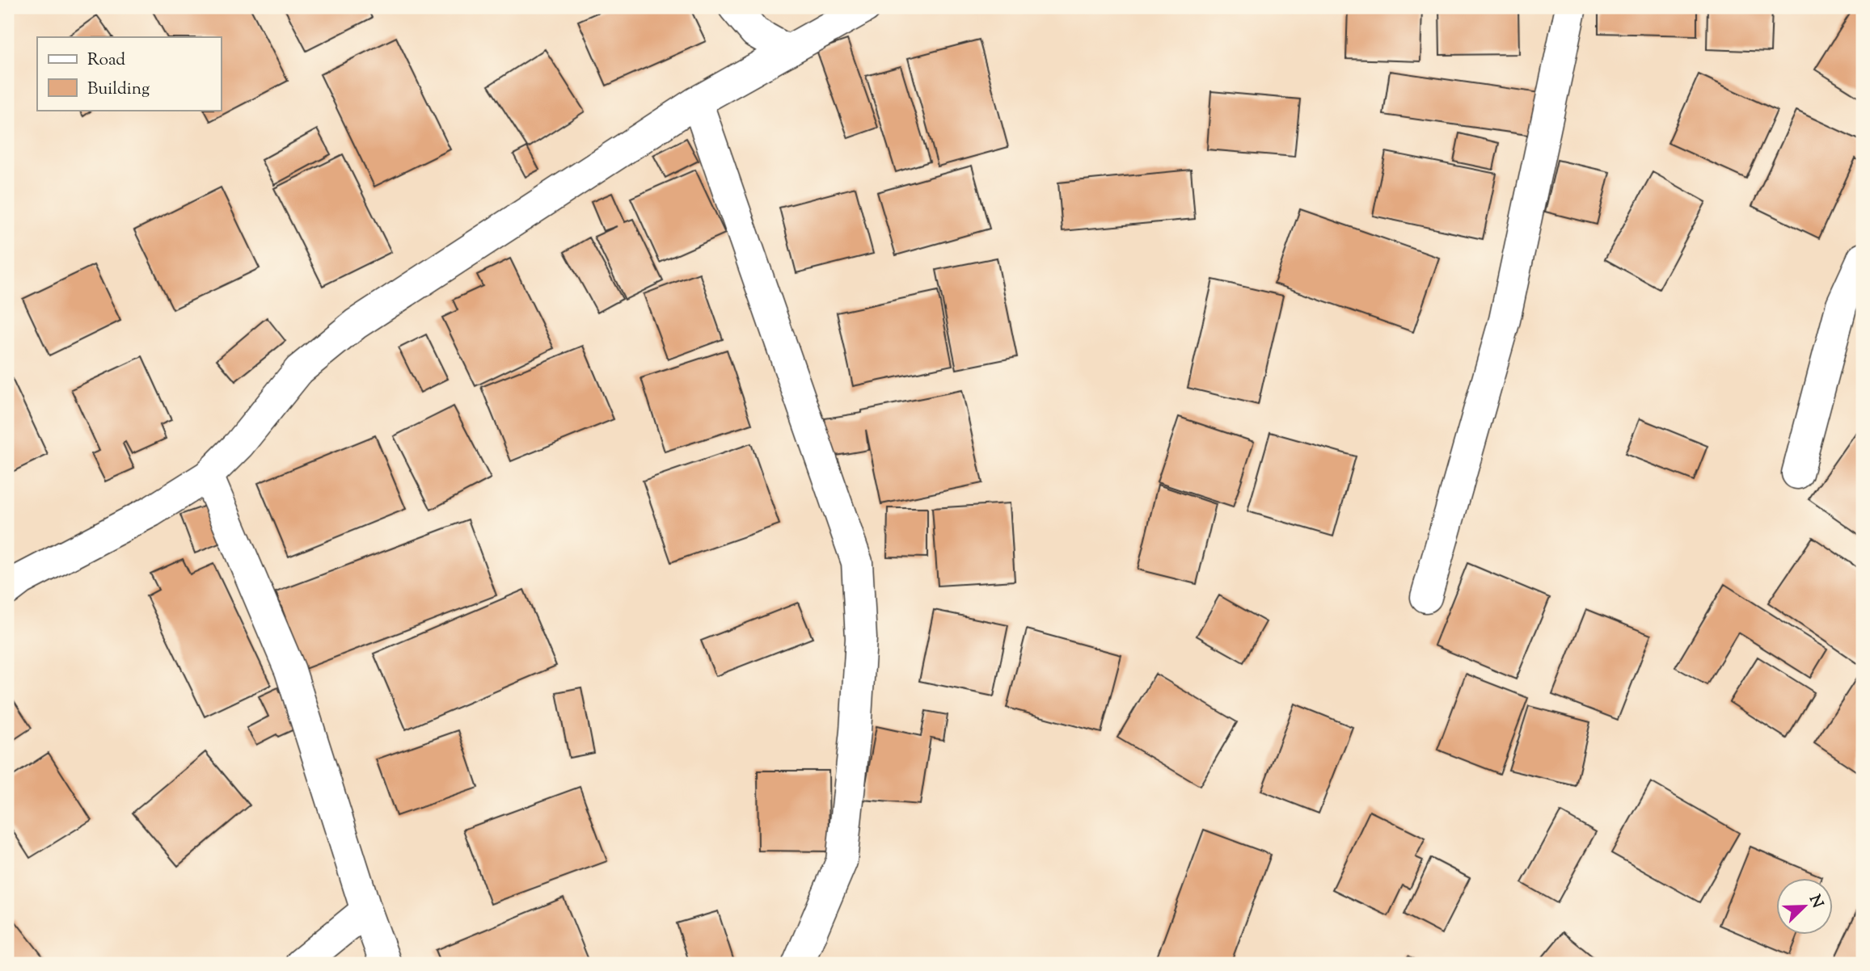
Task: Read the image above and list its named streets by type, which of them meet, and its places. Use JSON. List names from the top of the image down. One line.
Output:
{"legend":["Road","Building"],"north":"top right"}
